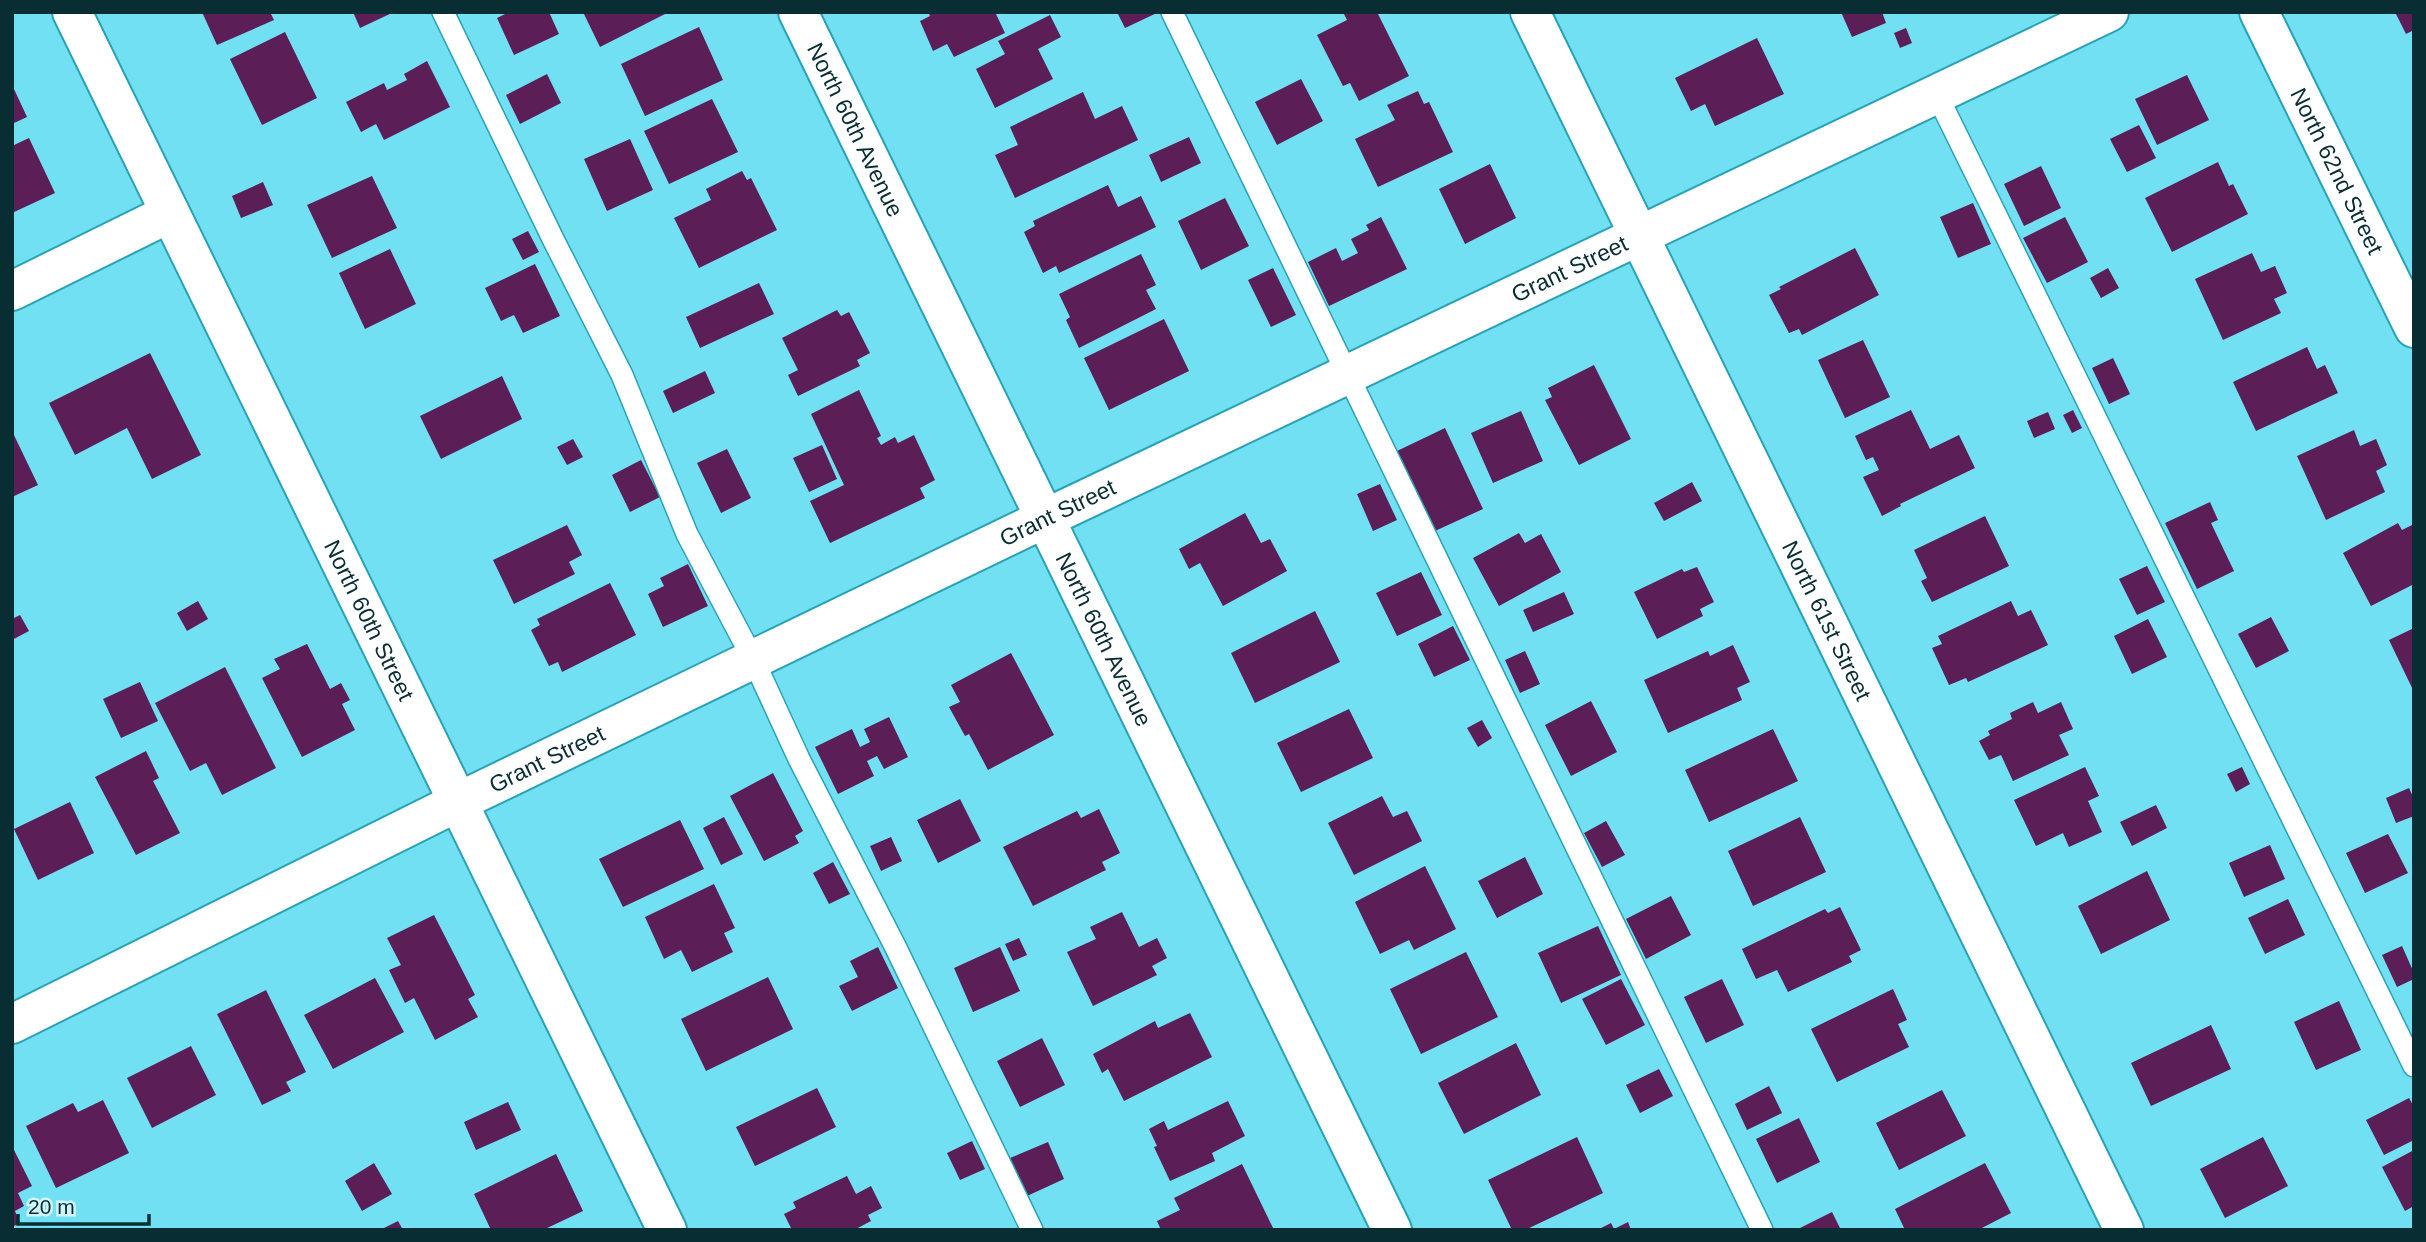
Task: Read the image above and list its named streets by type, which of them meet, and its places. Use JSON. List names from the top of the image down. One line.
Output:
{"streets":{"street":["North 60th Avenue","North 62nd Street","Grant Street","North 60th Street","North 61st Street"]},"crossings":[["North 60th Avenue","Grant Street"],["Grant Street","North 60th Street"],["Grant Street","North 61st Street"]],"scale_bar":"20 m"}
